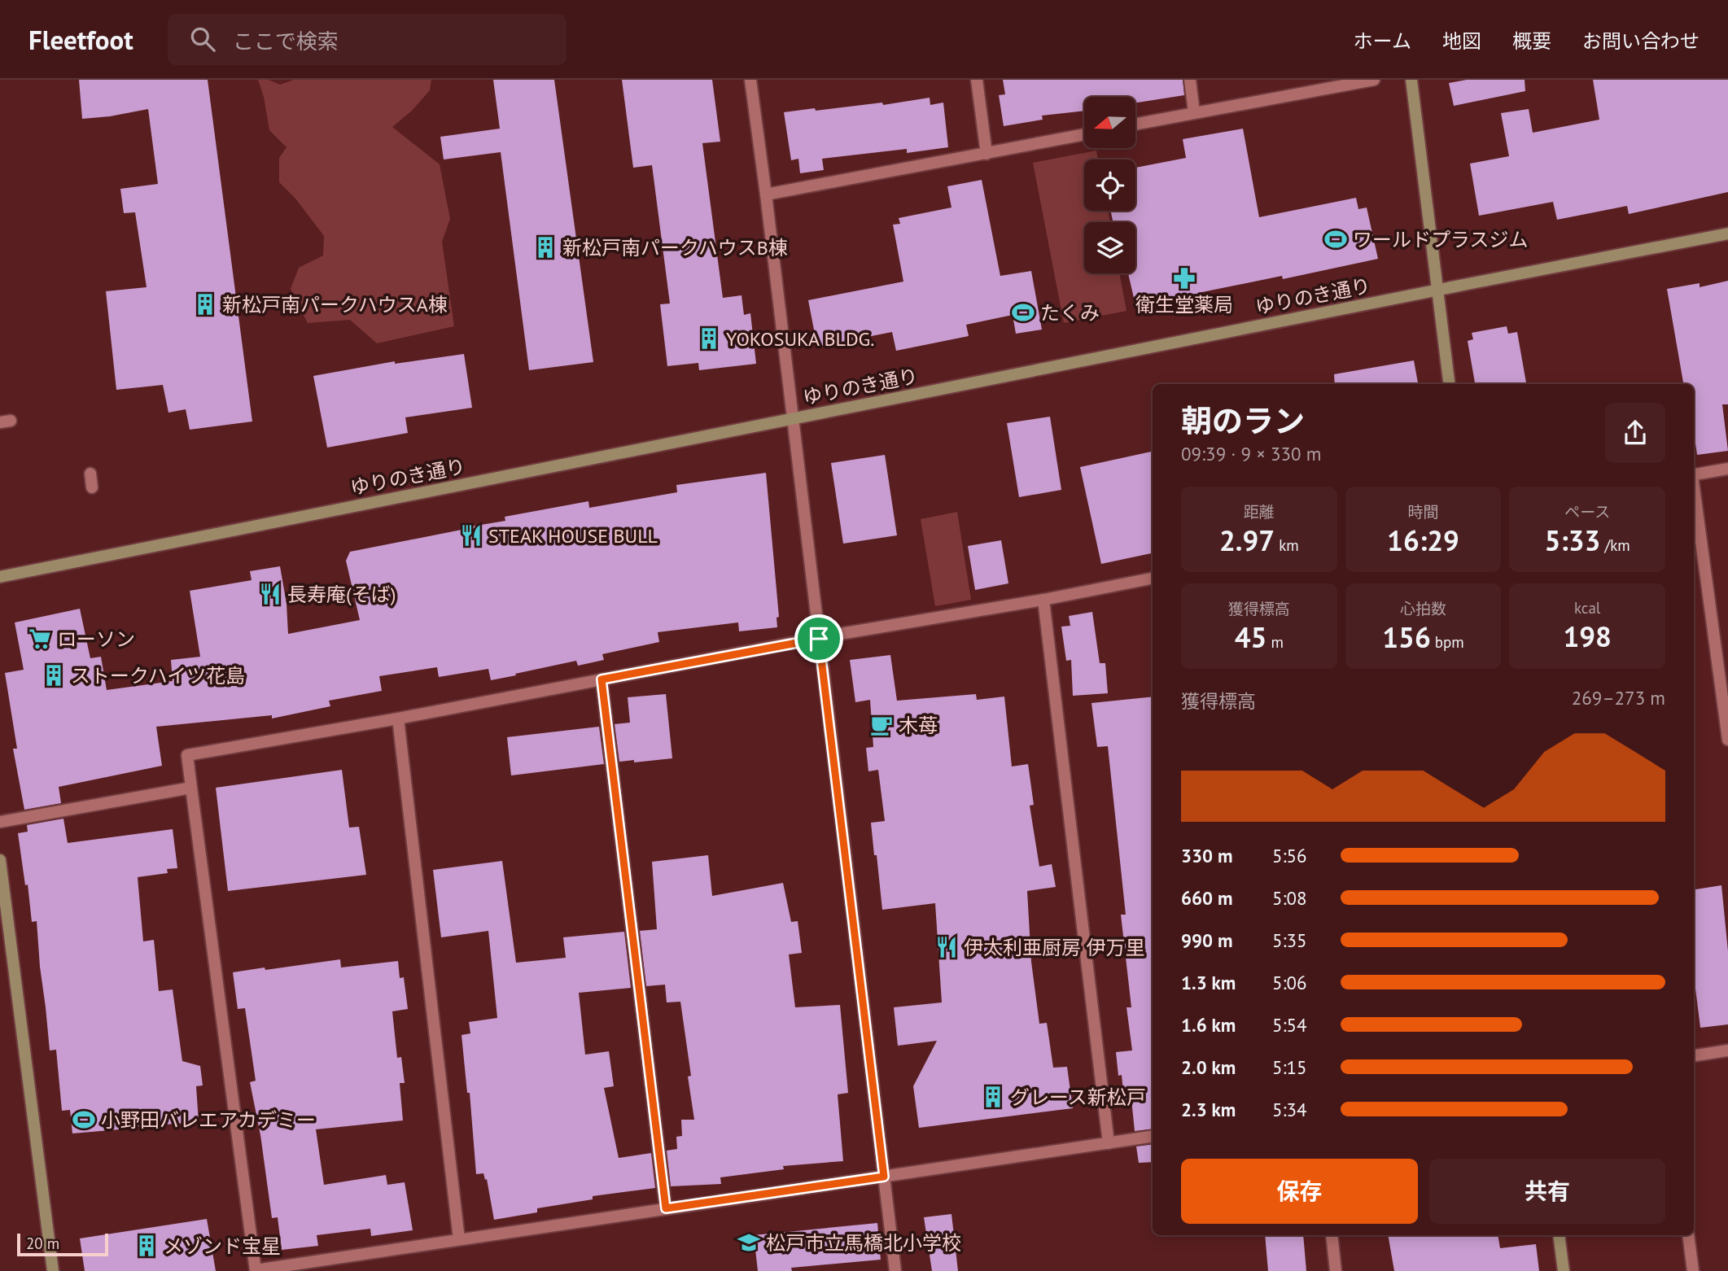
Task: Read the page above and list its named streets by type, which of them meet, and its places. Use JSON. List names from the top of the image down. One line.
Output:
{"streets":{"street":["ゆりのき通り"]},"places":{"sports":["ワールドプラスジム","たくみ","小野田バレエアカデミー"],"building":["新松戸南パークハウスB棟","新松戸南パークハウスA棟","YOKOSUKA BLDG.","ストークハイツ花島","グレース新松戸","メゾンド宝星"],"pharmacy":["衛生堂薬局"],"restaurant":["STEAK HOUSE BULL","長寿庵(そば)","伊太利亜厨房 伊万里"],"supermarket":["ローソン"],"cafe":["木苺"],"school or university":["松戸市立馬橋北小学校"]},"scale_bar":"20 m","north":"left","page":{"header":"Fleetfoot","search":"ここで検索","nav":["ホーム","地図","概要","お問い合わせ"],"heading":["朝のラン","09:39 · 9 × 330 m"],"stats":[["距離","2.97 km"],["時間","16:29"],["ペース","5:33 /km"],["獲得標高","45 m"],["心拍数","156 bpm"],["kcal","198"]],"chart":["獲得標高","269–273 m"],"list":[{"name":"330 m","note":"5:56"},{"name":"660 m","note":"5:08"},{"name":"990 m","note":"5:35"},{"name":"1.3 km","note":"5:06"},{"name":"1.6 km","note":"5:54"},{"name":"2.0 km","note":"5:15"},{"name":"2.3 km","note":"5:34"}],"buttons":["保存","共有"],"scale":"20 m"}}
